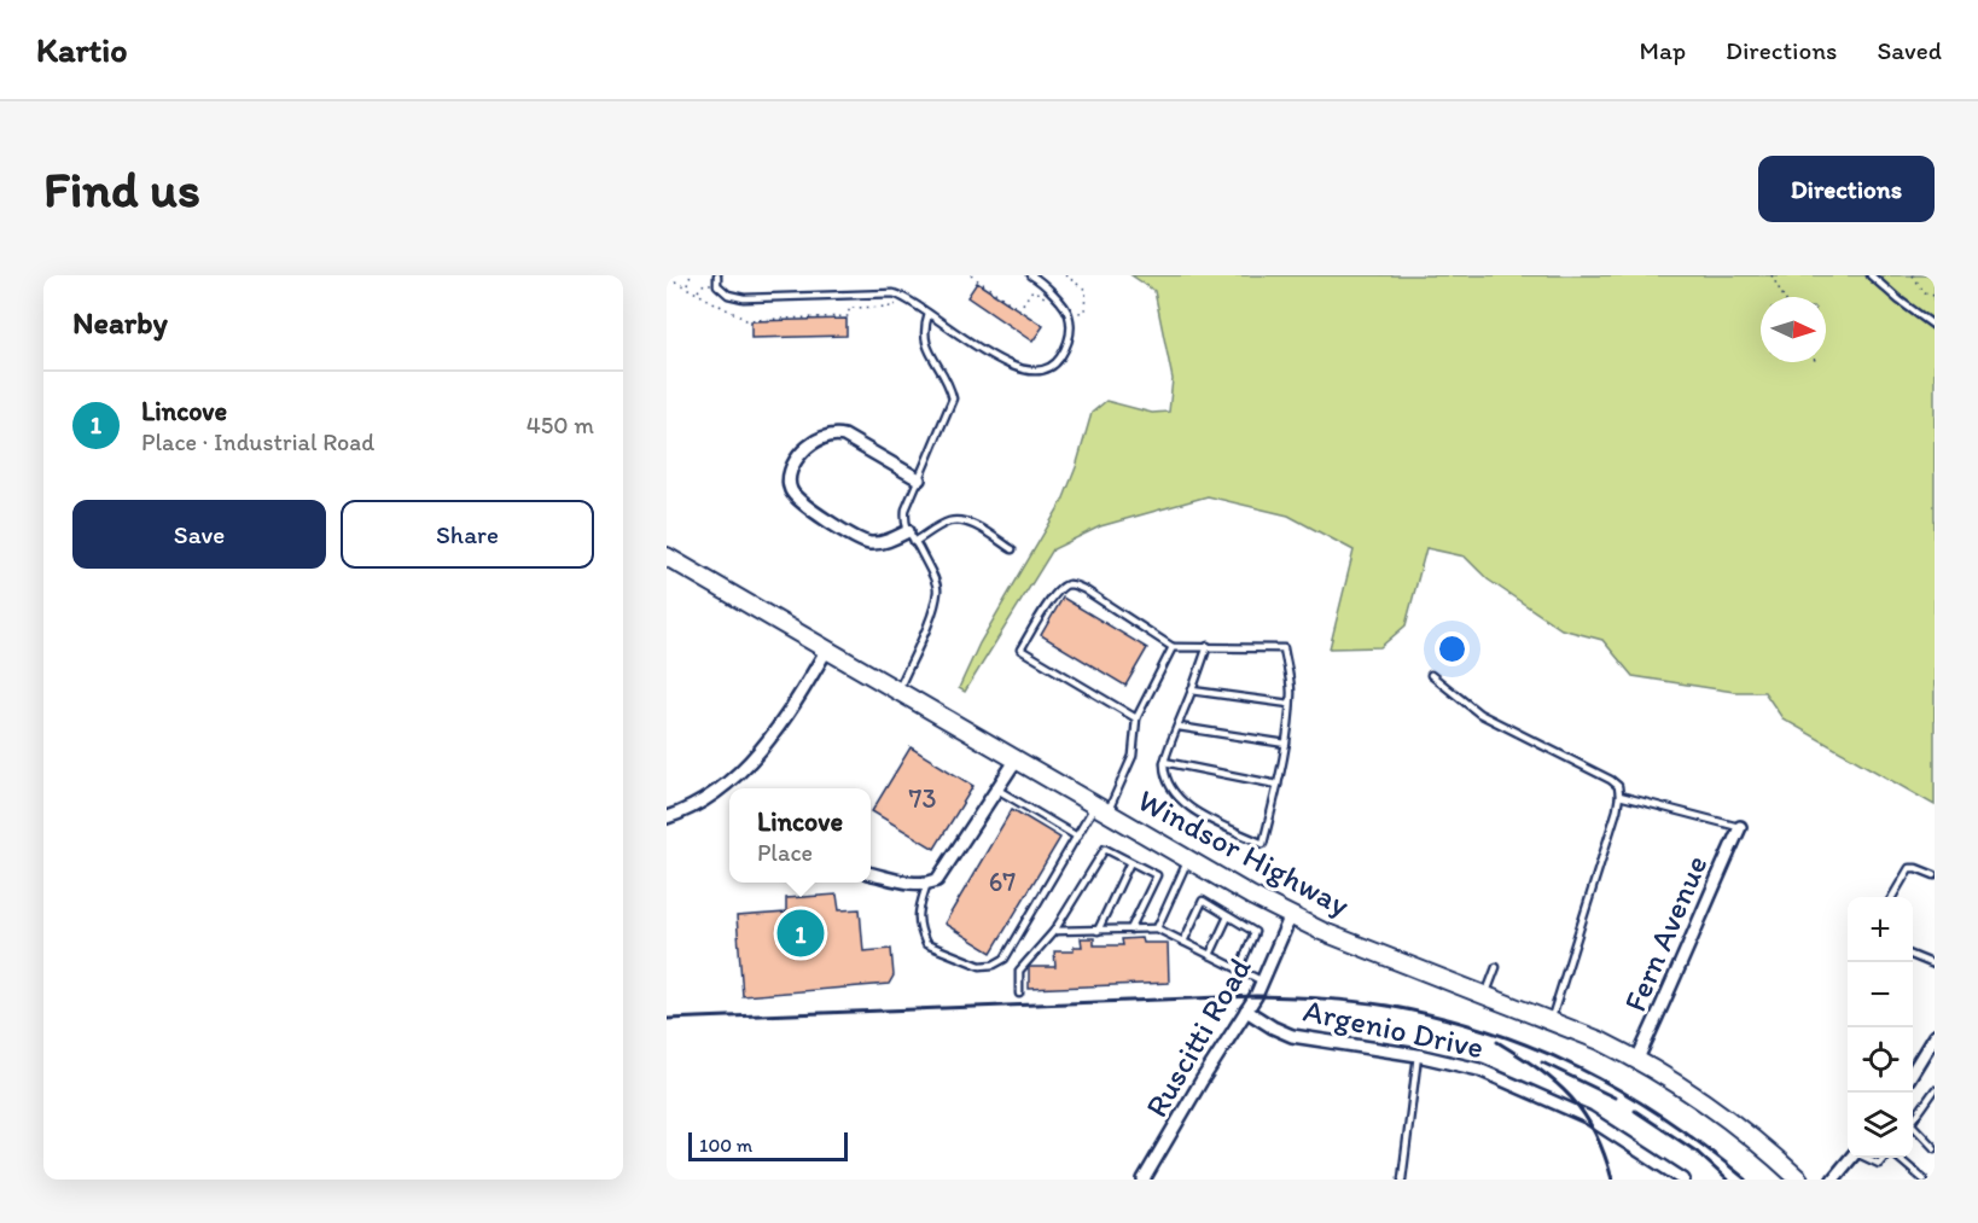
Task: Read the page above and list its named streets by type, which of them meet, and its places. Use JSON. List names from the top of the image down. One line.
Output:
{"streets":{"main road":["Windsor Highway"],"street":["Fern Avenue","Argenio Drive","Ruscitti Road"]},"crossings":[["Windsor Highway","Fern Avenue"],["Windsor Highway","Ruscitti Road"],["Argenio Drive","Ruscitti Road"]],"house_numbers":["73","67"],"scale_bar":"100 m","north":"right","page":{"header":"Kartio","nav":["Map","Directions","Saved"],"buttons":["Directions",["Save","Share"]],"title":"Find us","heading":"Nearby","list":[{"mark":"1","name":"Lincove","note":"Place · Industrial Road","value":"450 m"}],"popup":["Lincove","Place"],"map_buttons":["+","−"],"pins":"1","scale":"100 m"}}
